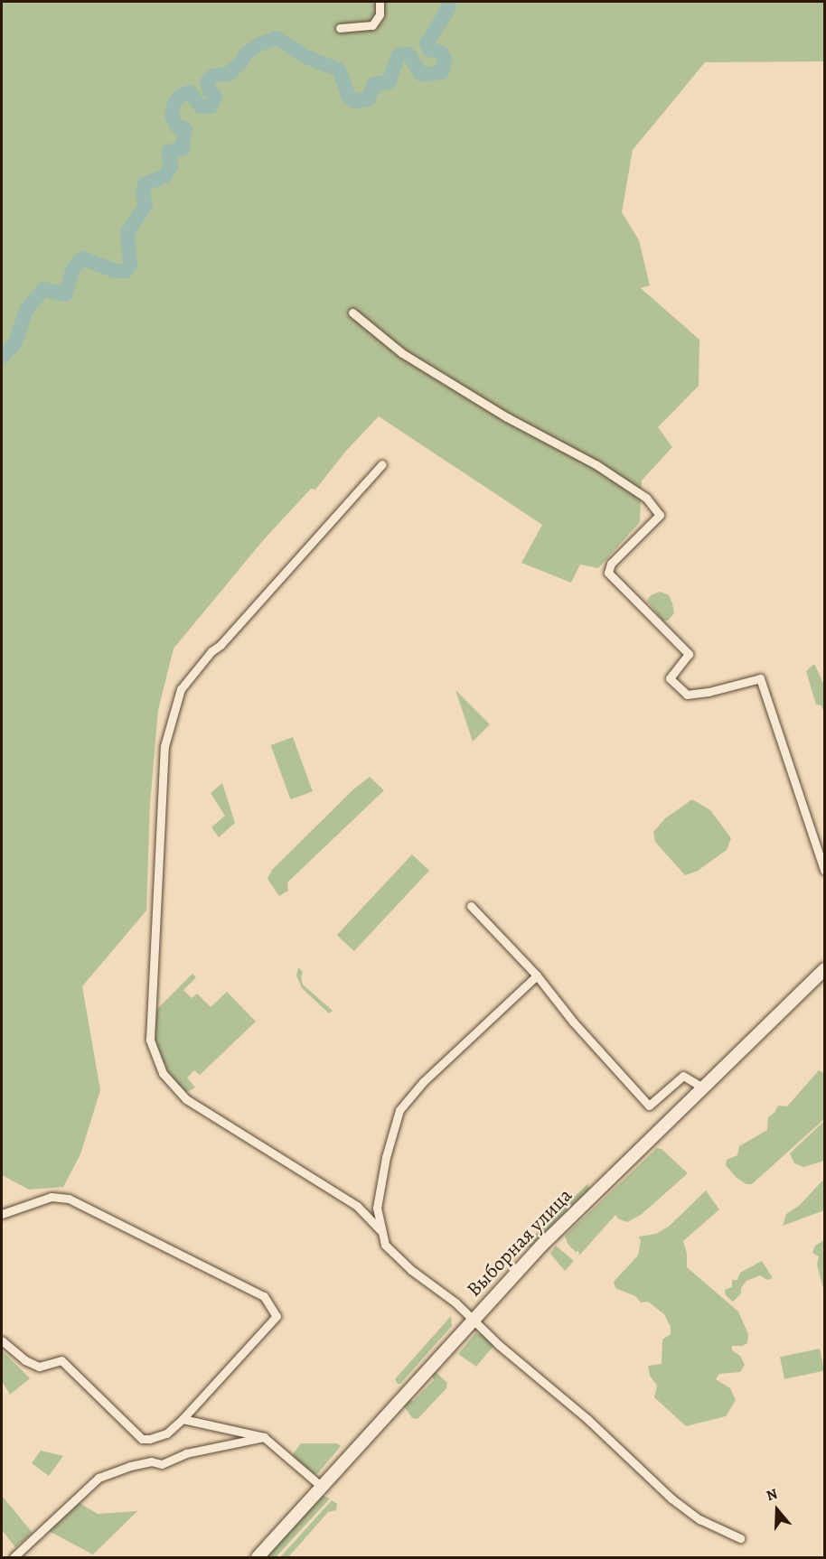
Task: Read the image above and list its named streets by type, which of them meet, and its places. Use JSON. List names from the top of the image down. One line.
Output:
{"streets":{"main road":["Выборная улица"]},"north":"top"}
